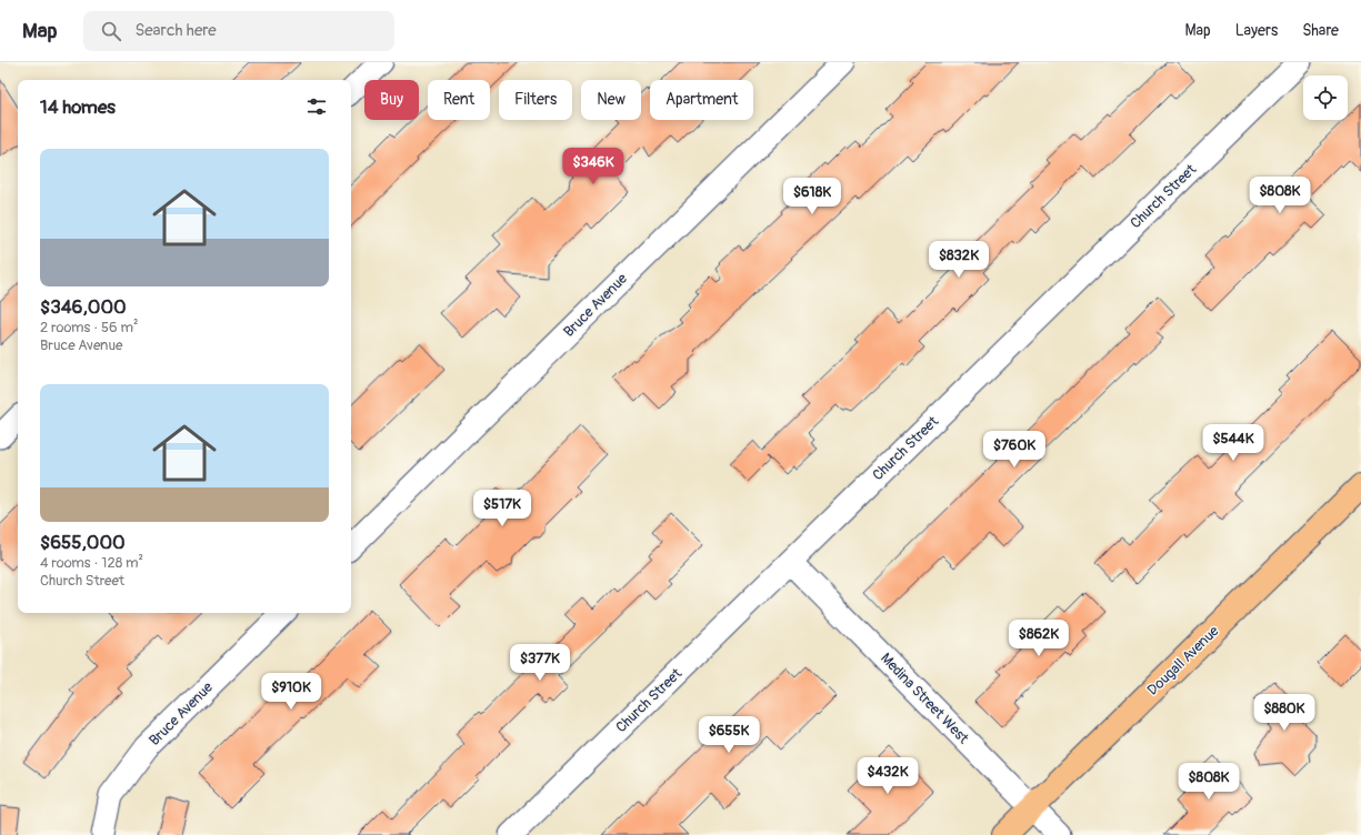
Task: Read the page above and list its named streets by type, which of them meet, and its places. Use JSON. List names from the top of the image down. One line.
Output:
{"streets":{"main road":["Dougall Avenue"],"street":["Church Street","Bruce Avenue","Medina Street West"]},"crossings":[["Church Street","Medina Street West"],["Dougall Avenue","Medina Street West"]],"page":{"header":"Map","search":"Search here","nav":["Map","Layers","Share"],"chip":["Buy","Rent","Filters","New","Apartment"],"heading":"14 homes","list":[{"name":"$346,000","note":"2 rooms · 56 m² · Bruce Avenue"},{"name":"$655,000","note":"4 rooms · 128 m² · Church Street"}],"price":["$346K","$808K","$618K","$832K","$544K","$760K","$517K","$862K","$377K","$910K","$880K","$655K","$432K","$808K"]}}
